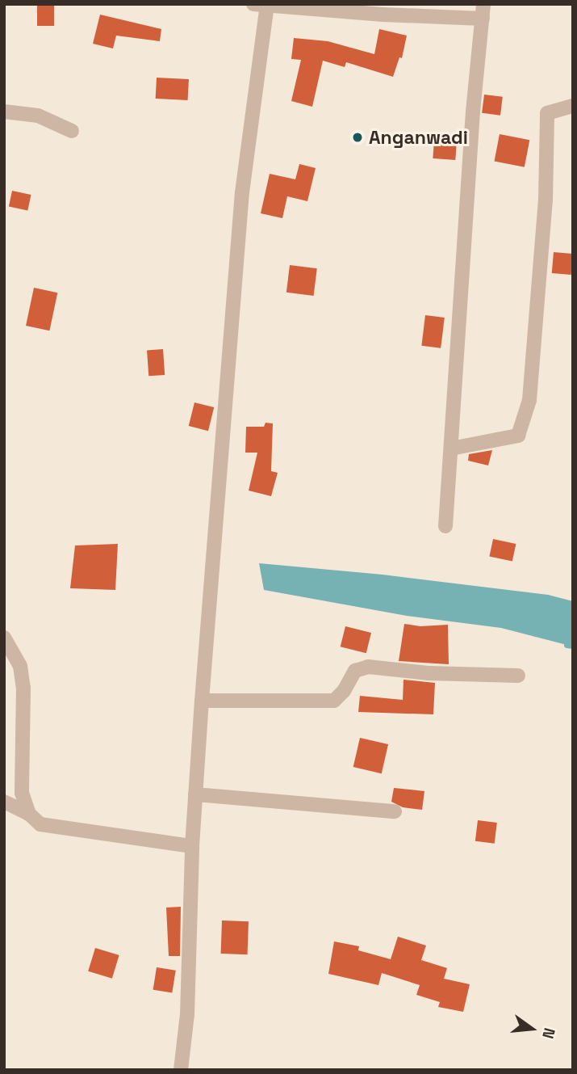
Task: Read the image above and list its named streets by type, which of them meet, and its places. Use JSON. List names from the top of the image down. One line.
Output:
{"places":["Anganwadi"],"north":"right"}
